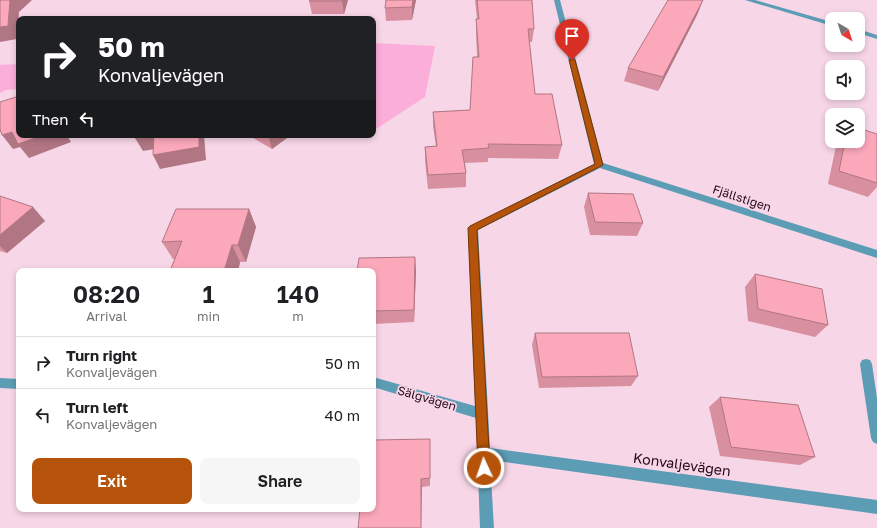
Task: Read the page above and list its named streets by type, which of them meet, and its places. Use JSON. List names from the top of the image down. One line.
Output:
{"streets":{"street":["Fjällstigen","Sälgvägen","Konvaljevägen"]},"north":"bottom right","page":{"turn":["50 m","Konvaljevägen"],"then":"Then","eta":["08:20","Arrival","1","min","140","m"],"list":[{"name":"Turn right","note":"Konvaljevägen","value":"50 m"},{"name":"Turn left","note":"Konvaljevägen","value":"40 m"}],"buttons":["Exit","Share"]}}
